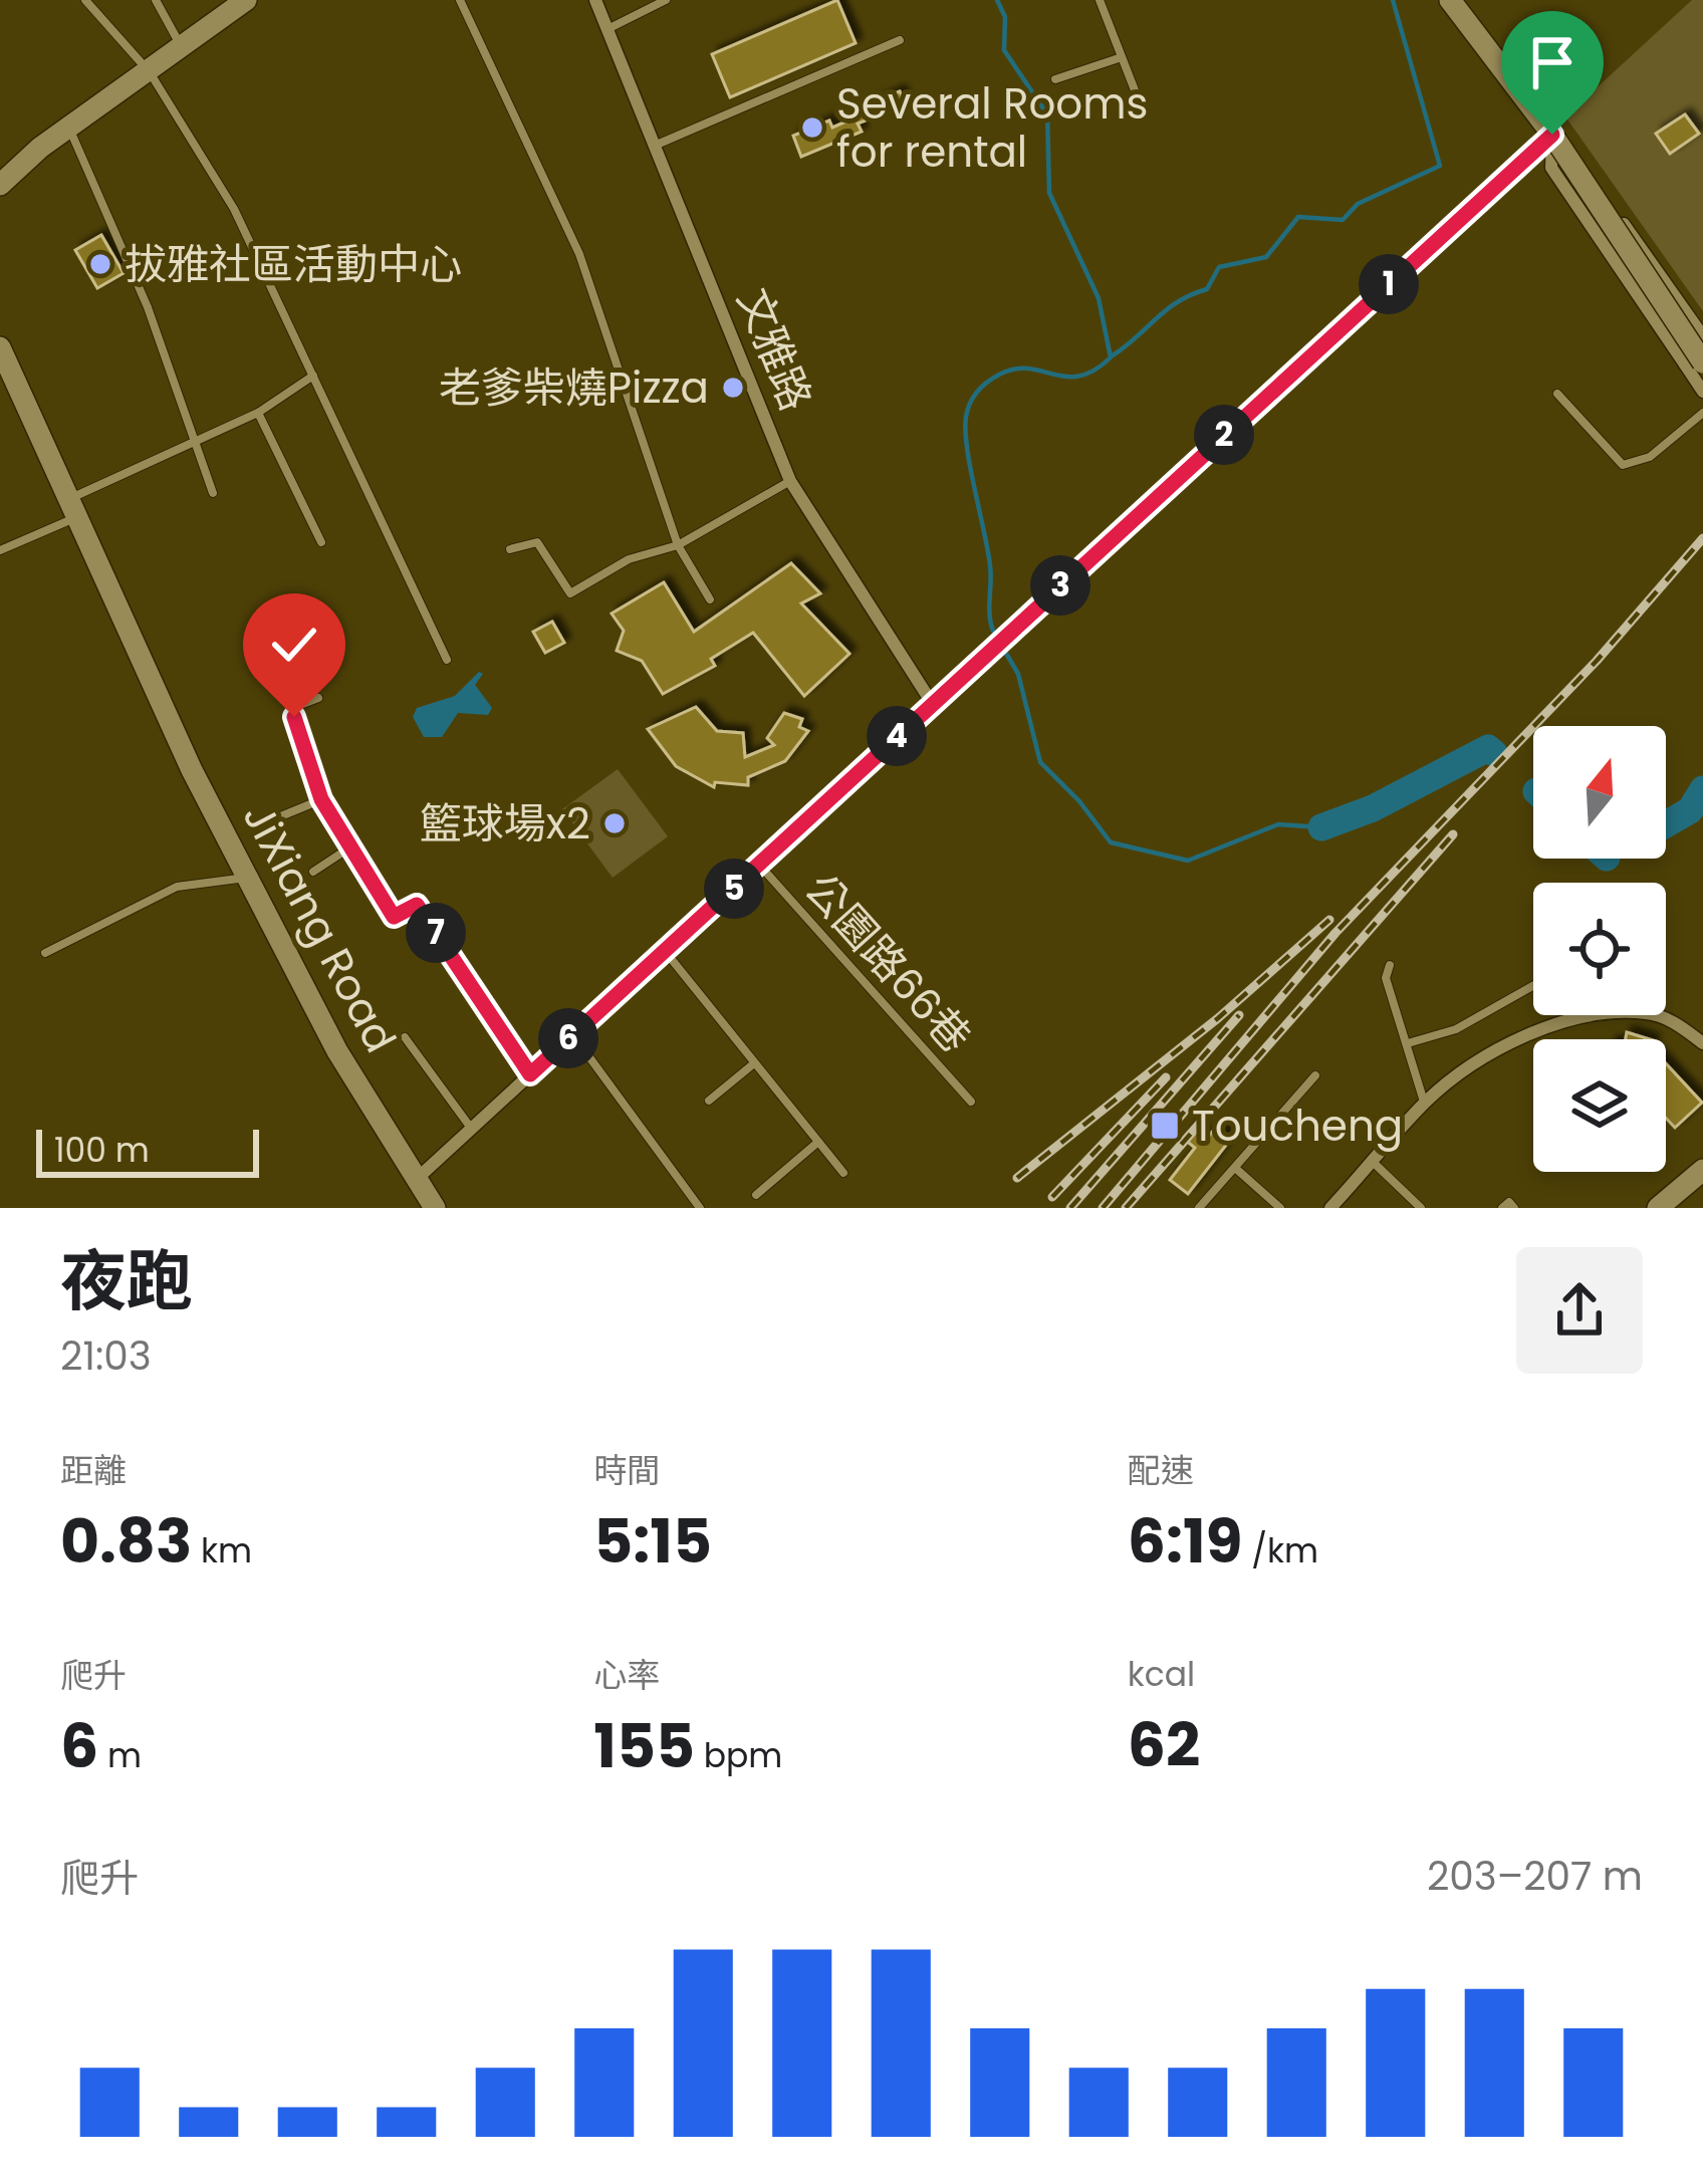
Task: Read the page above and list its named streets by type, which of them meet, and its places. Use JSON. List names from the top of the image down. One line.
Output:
{"streets":{"street":["文雅路","JiXiang Road"],"lane":["公園路66巷"]},"places":{"other":["Several Rooms for rental","拔雅社區活動中心","老爹柴燒Pizza","籃球場x2"],"transit":["Toucheng"]},"scale_bar":"100 m","north":"top","page":{"pins":["1","2","3","4","5","7","6"],"scale":"100 m","heading":["夜跑","21:03"],"stats":[["距離","0.83 km"],["時間","5:15"],["配速","6:19 /km"],["爬升","6 m"],["心率","155 bpm"],["kcal","62"]],"chart":["爬升","203–207 m"]}}
